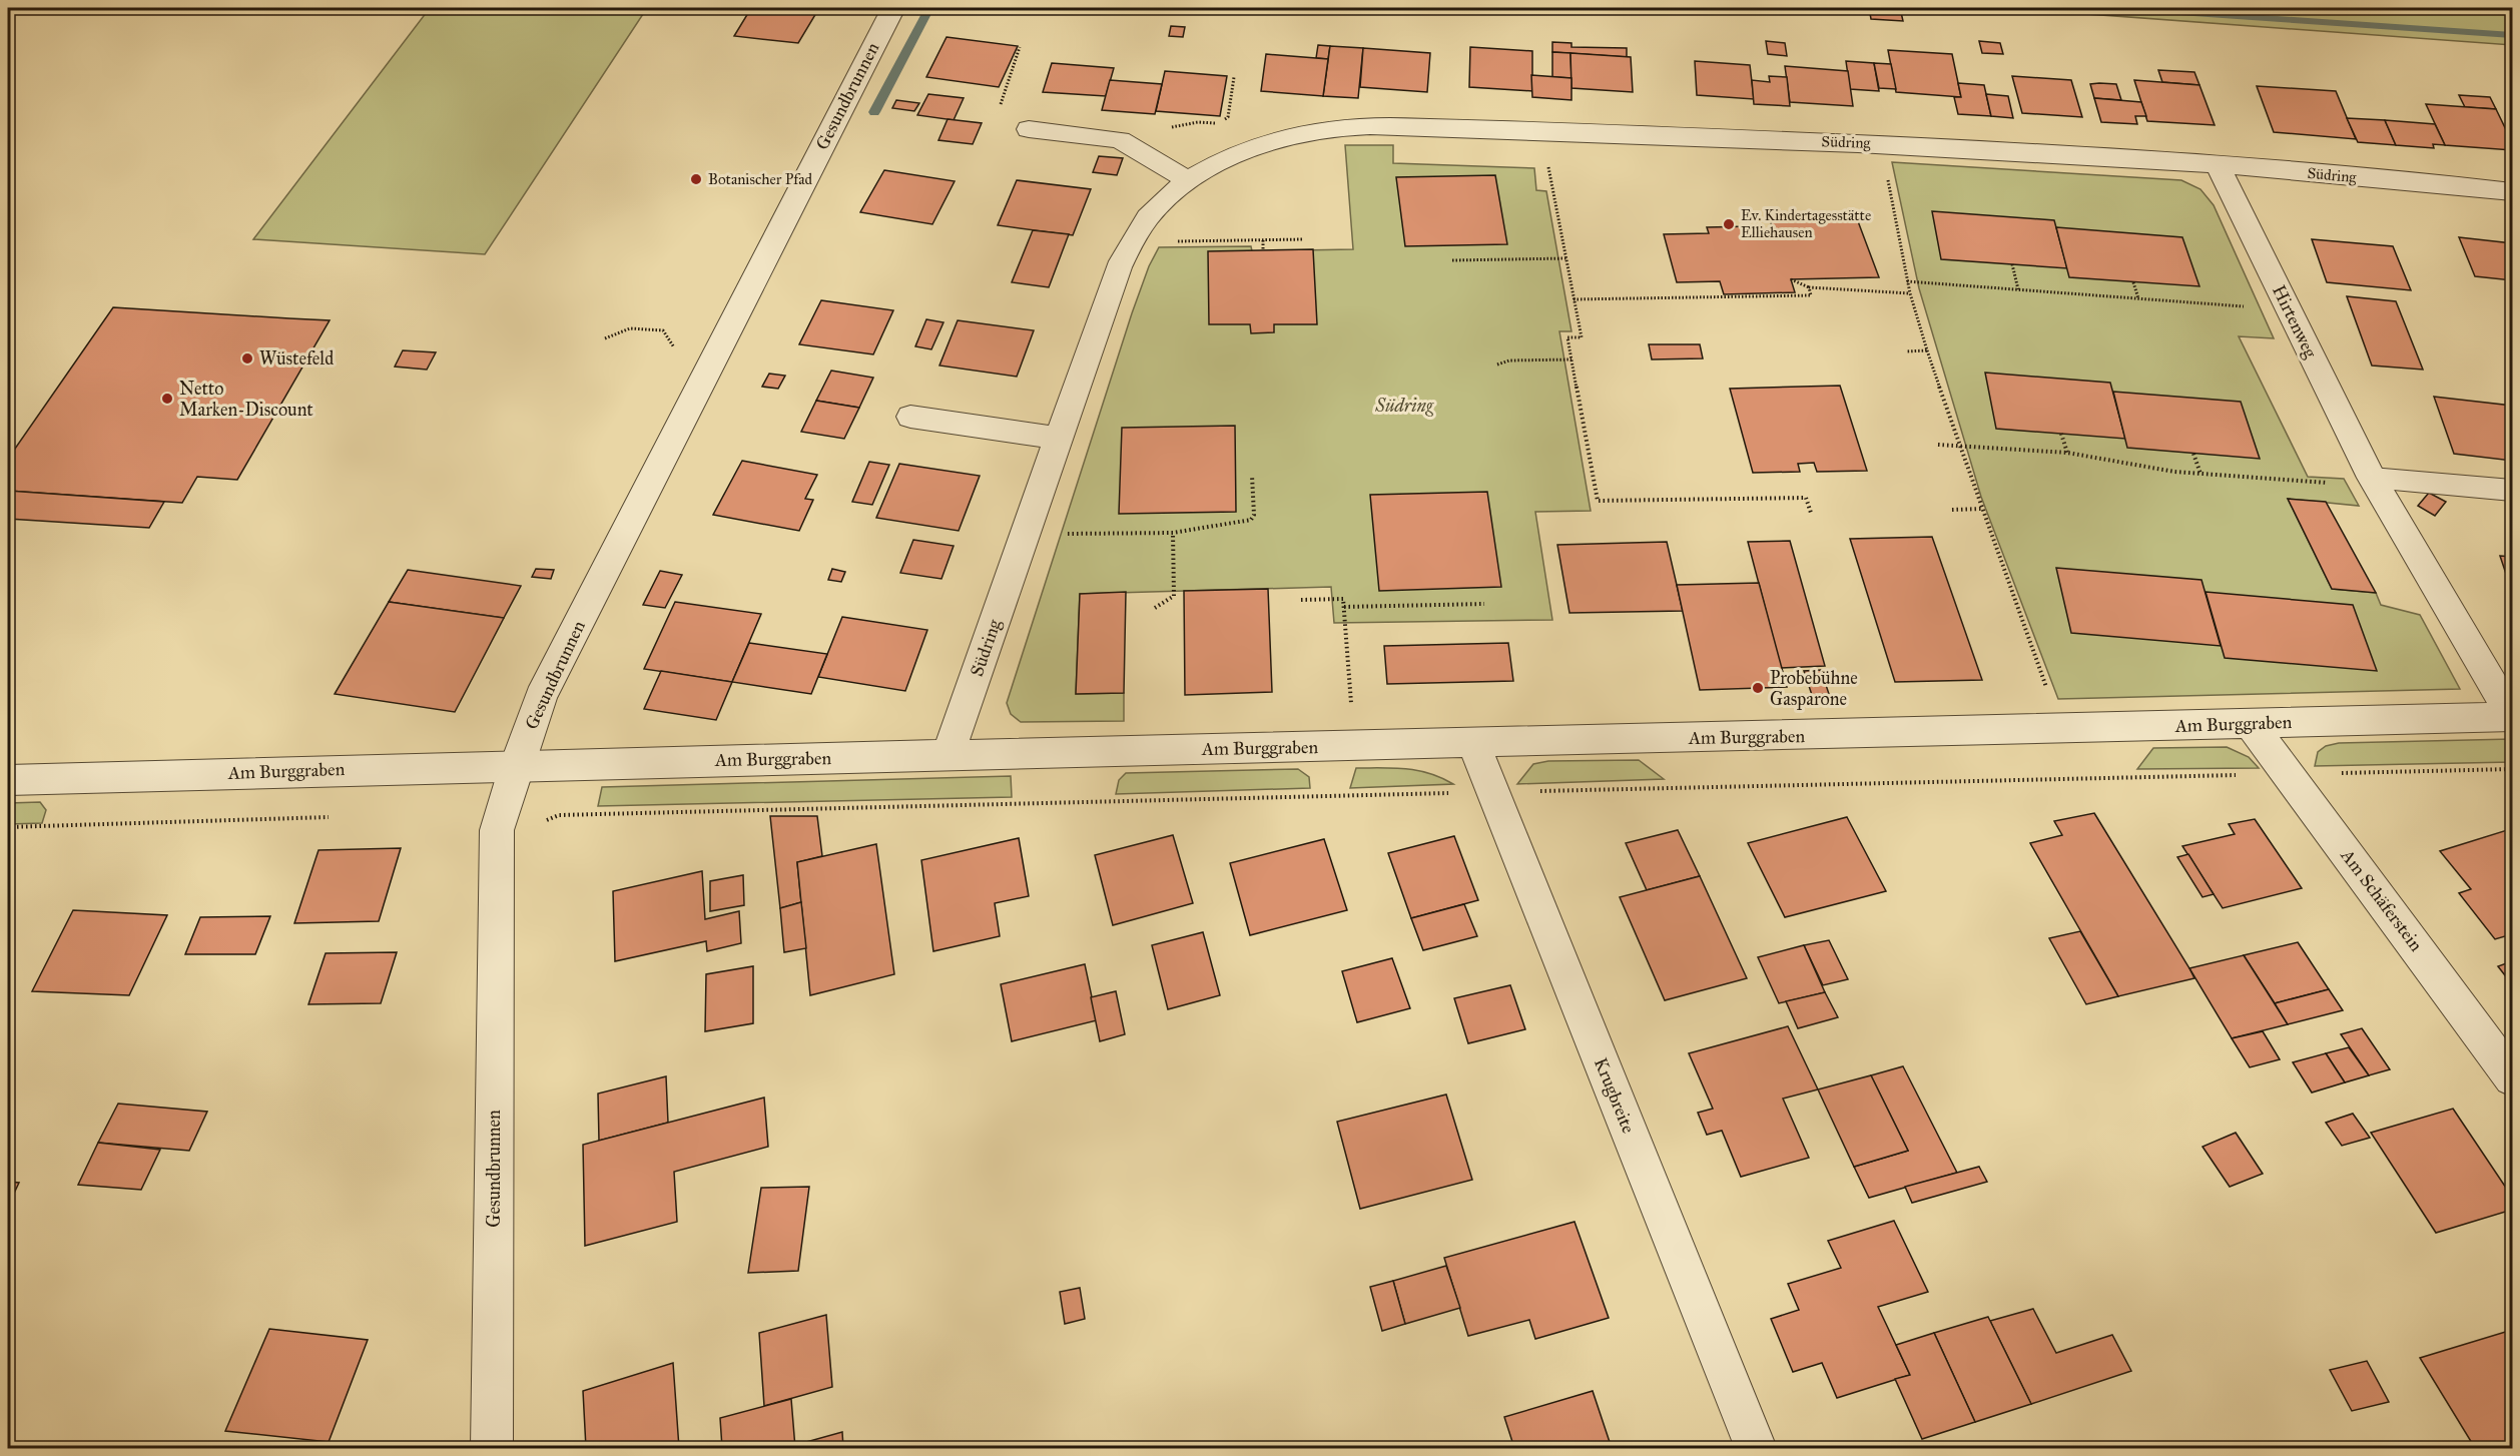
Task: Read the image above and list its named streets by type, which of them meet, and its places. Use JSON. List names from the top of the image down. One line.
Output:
{"streets":{"street":["Gesundbrunnen","Südring","Hirtenweg","Am Burggraben","Am Schäferstein","Krugbreite"]},"crossings":[["Gesundbrunnen","Am Burggraben"],["Südring","Hirtenweg"],["Südring","Am Burggraben"],["Hirtenweg","Am Burggraben"],["Am Burggraben","Am Schäferstein"],["Am Burggraben","Krugbreite"]],"parks":["Südring"],"places":["Botanischer Pfad","Ev. Kindertagesstätte Elliehausen","Wüstefeld","Netto Marken-Discount","Probebühne Gasparone"]}
